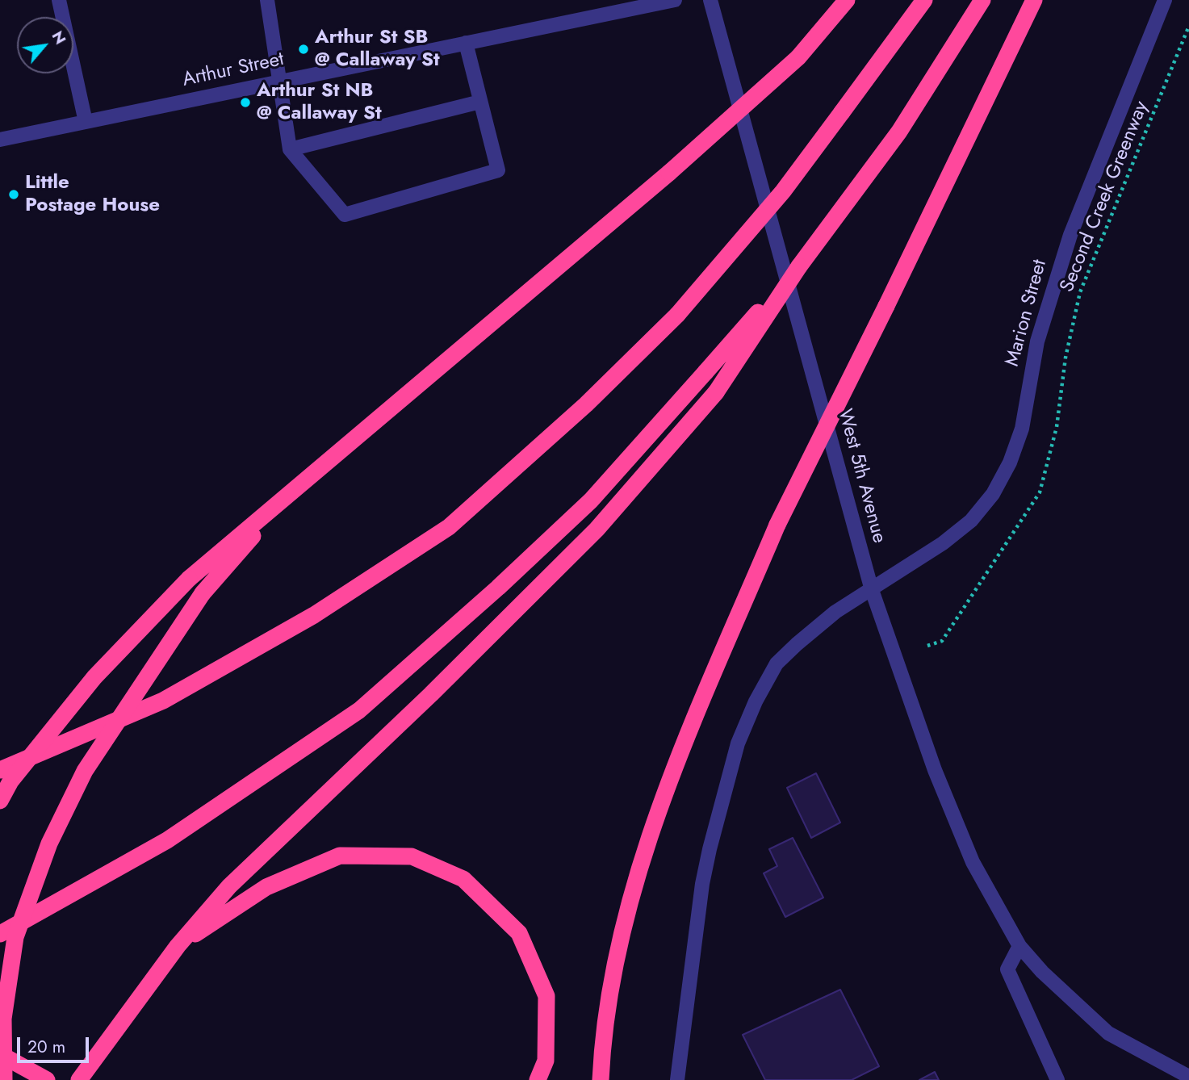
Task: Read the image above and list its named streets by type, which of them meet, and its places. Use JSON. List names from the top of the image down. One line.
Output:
{"streets":{"street":["Arthur Street","Marion Street","West 5th Avenue"],"path":["Second Creek Greenway"]},"crossings":[["Marion Street","West 5th Avenue"]],"places":["Arthur St SB @ Callaway St","Arthur St NB @ Callaway St","Little Postage House"],"scale_bar":"20 m","north":"top right"}
